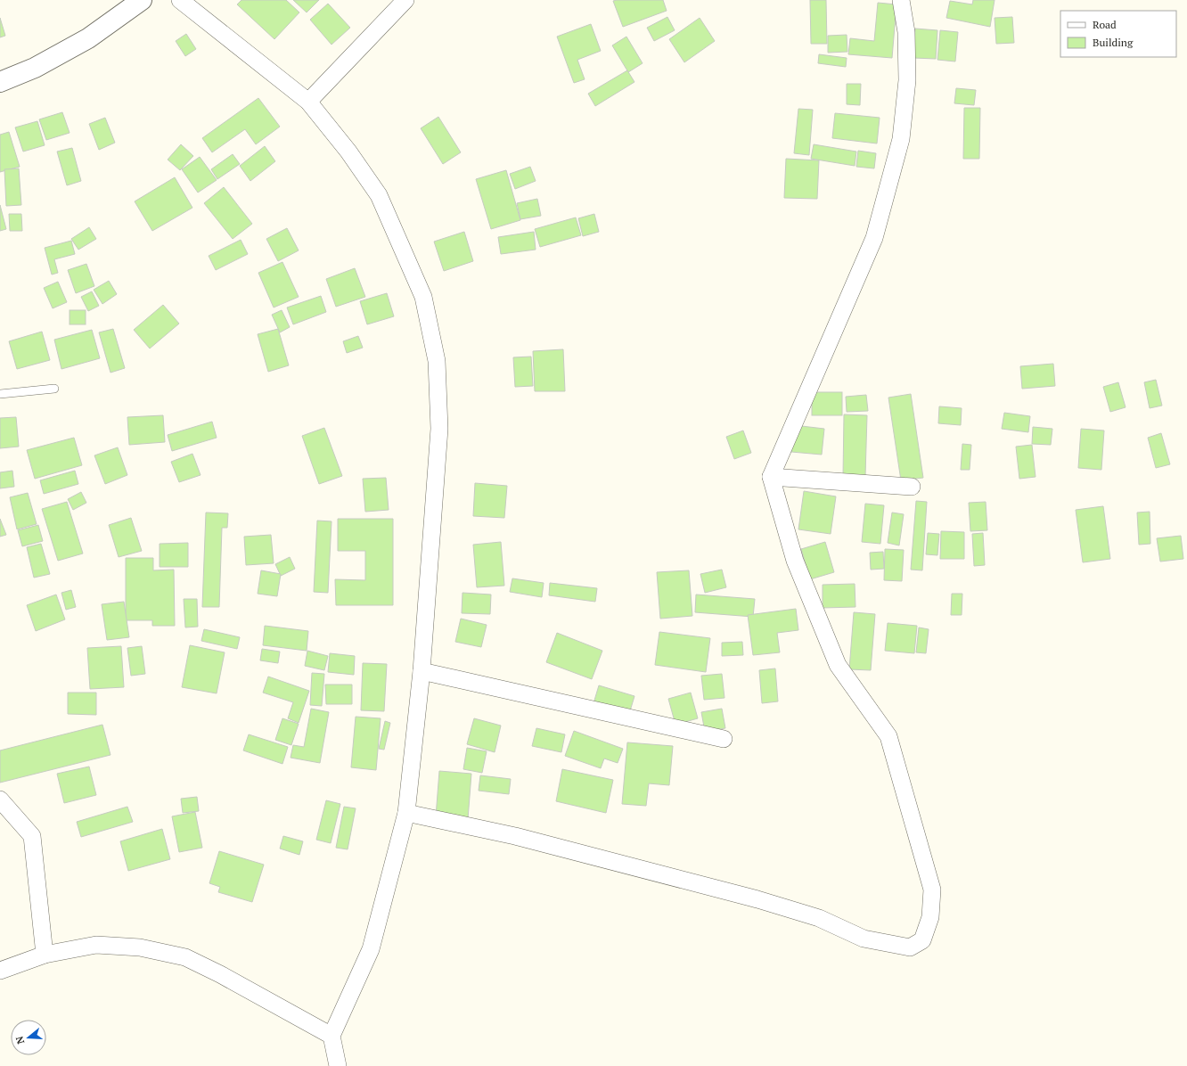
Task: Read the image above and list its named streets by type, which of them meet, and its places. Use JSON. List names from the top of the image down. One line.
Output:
{"legend":["Road","Building"],"north":"left"}
